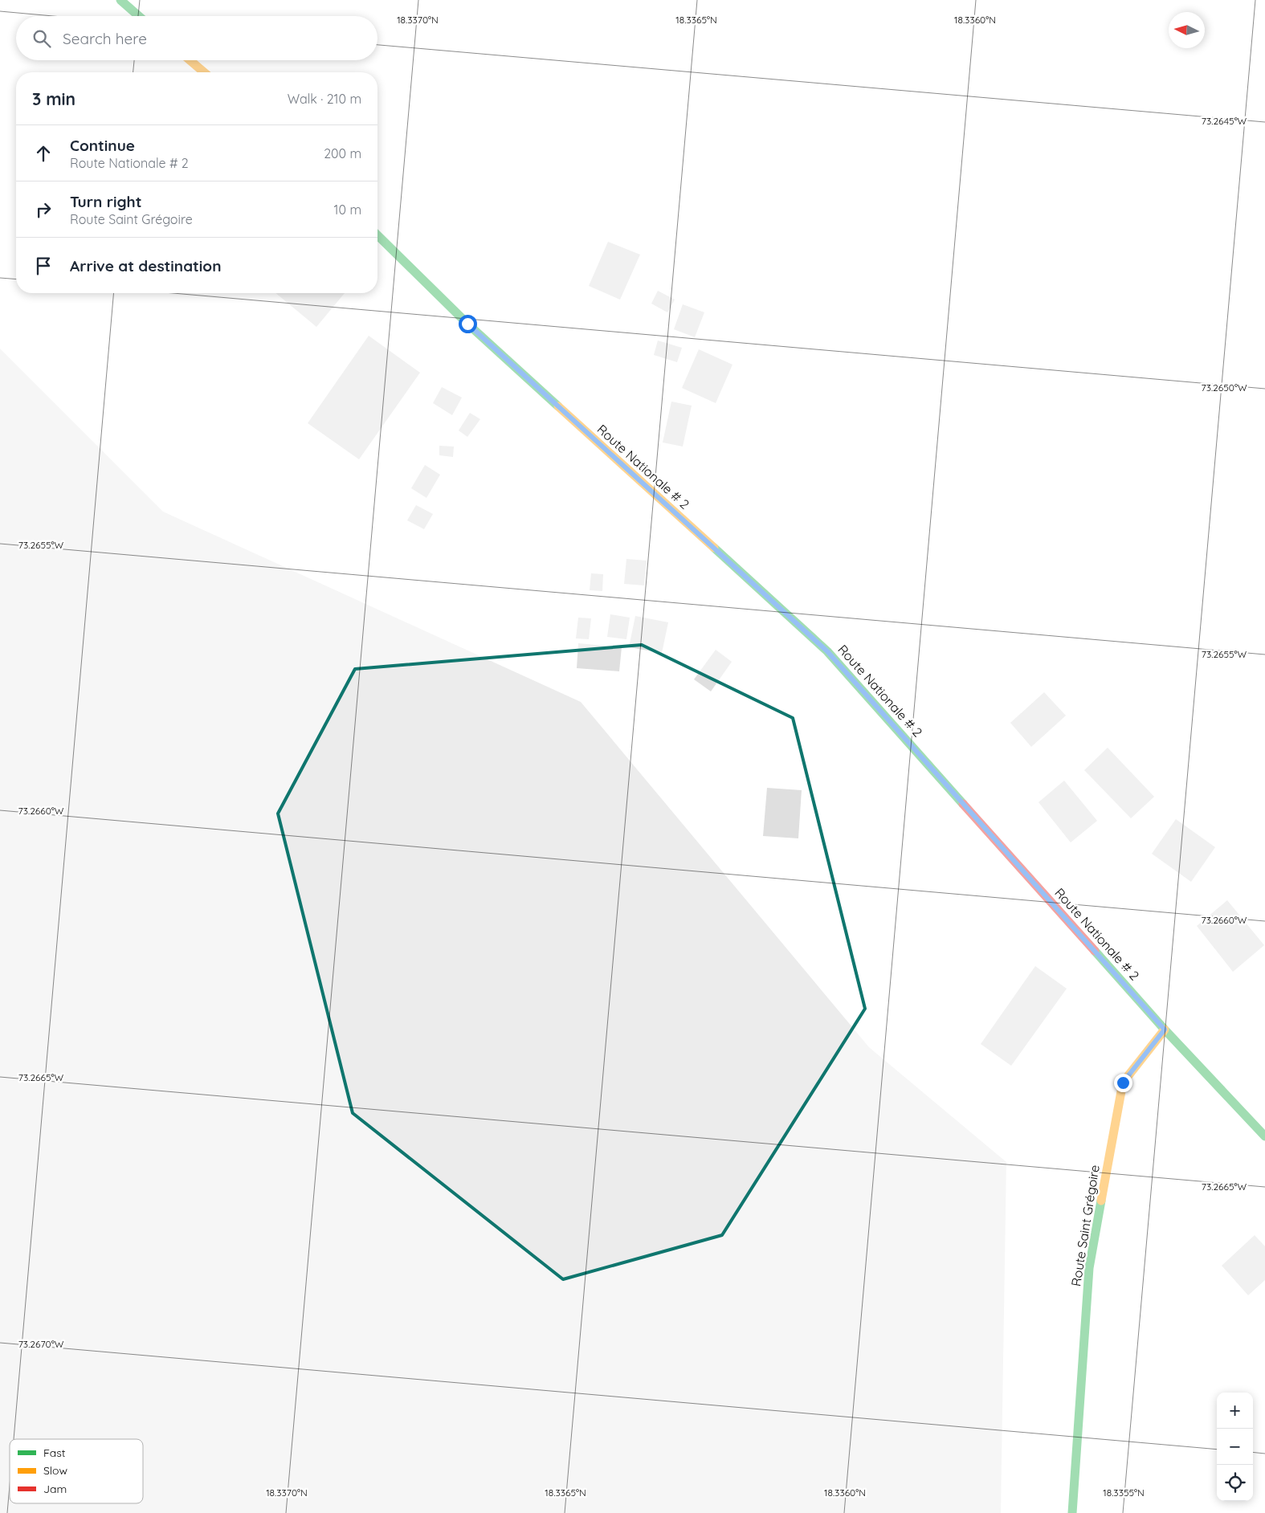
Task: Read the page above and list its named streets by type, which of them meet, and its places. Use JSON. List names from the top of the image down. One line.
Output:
{"streets":{"main road":["Route Nationale # 2","Route Saint Grégoire"]},"crossings":[["Route Nationale # 2","Route Saint Grégoire"]],"legend":["Fast","Slow","Jam"],"north":"left","page":{"search":"Search here","heading":["3 min","Walk · 210 m"],"list":[["Continue","Route Nationale # 2","200 m"],["Turn right","Route Saint Grégoire","10 m"],"Arrive at destination"],"map_buttons":["+","−"]},"coordinates":["18.3370°N","18.3365°N","18.3360°N","73.2645°W","73.2650°W","73.2655°W","73.2660°W","73.2665°W","73.2670°W","18.3355°N"]}
